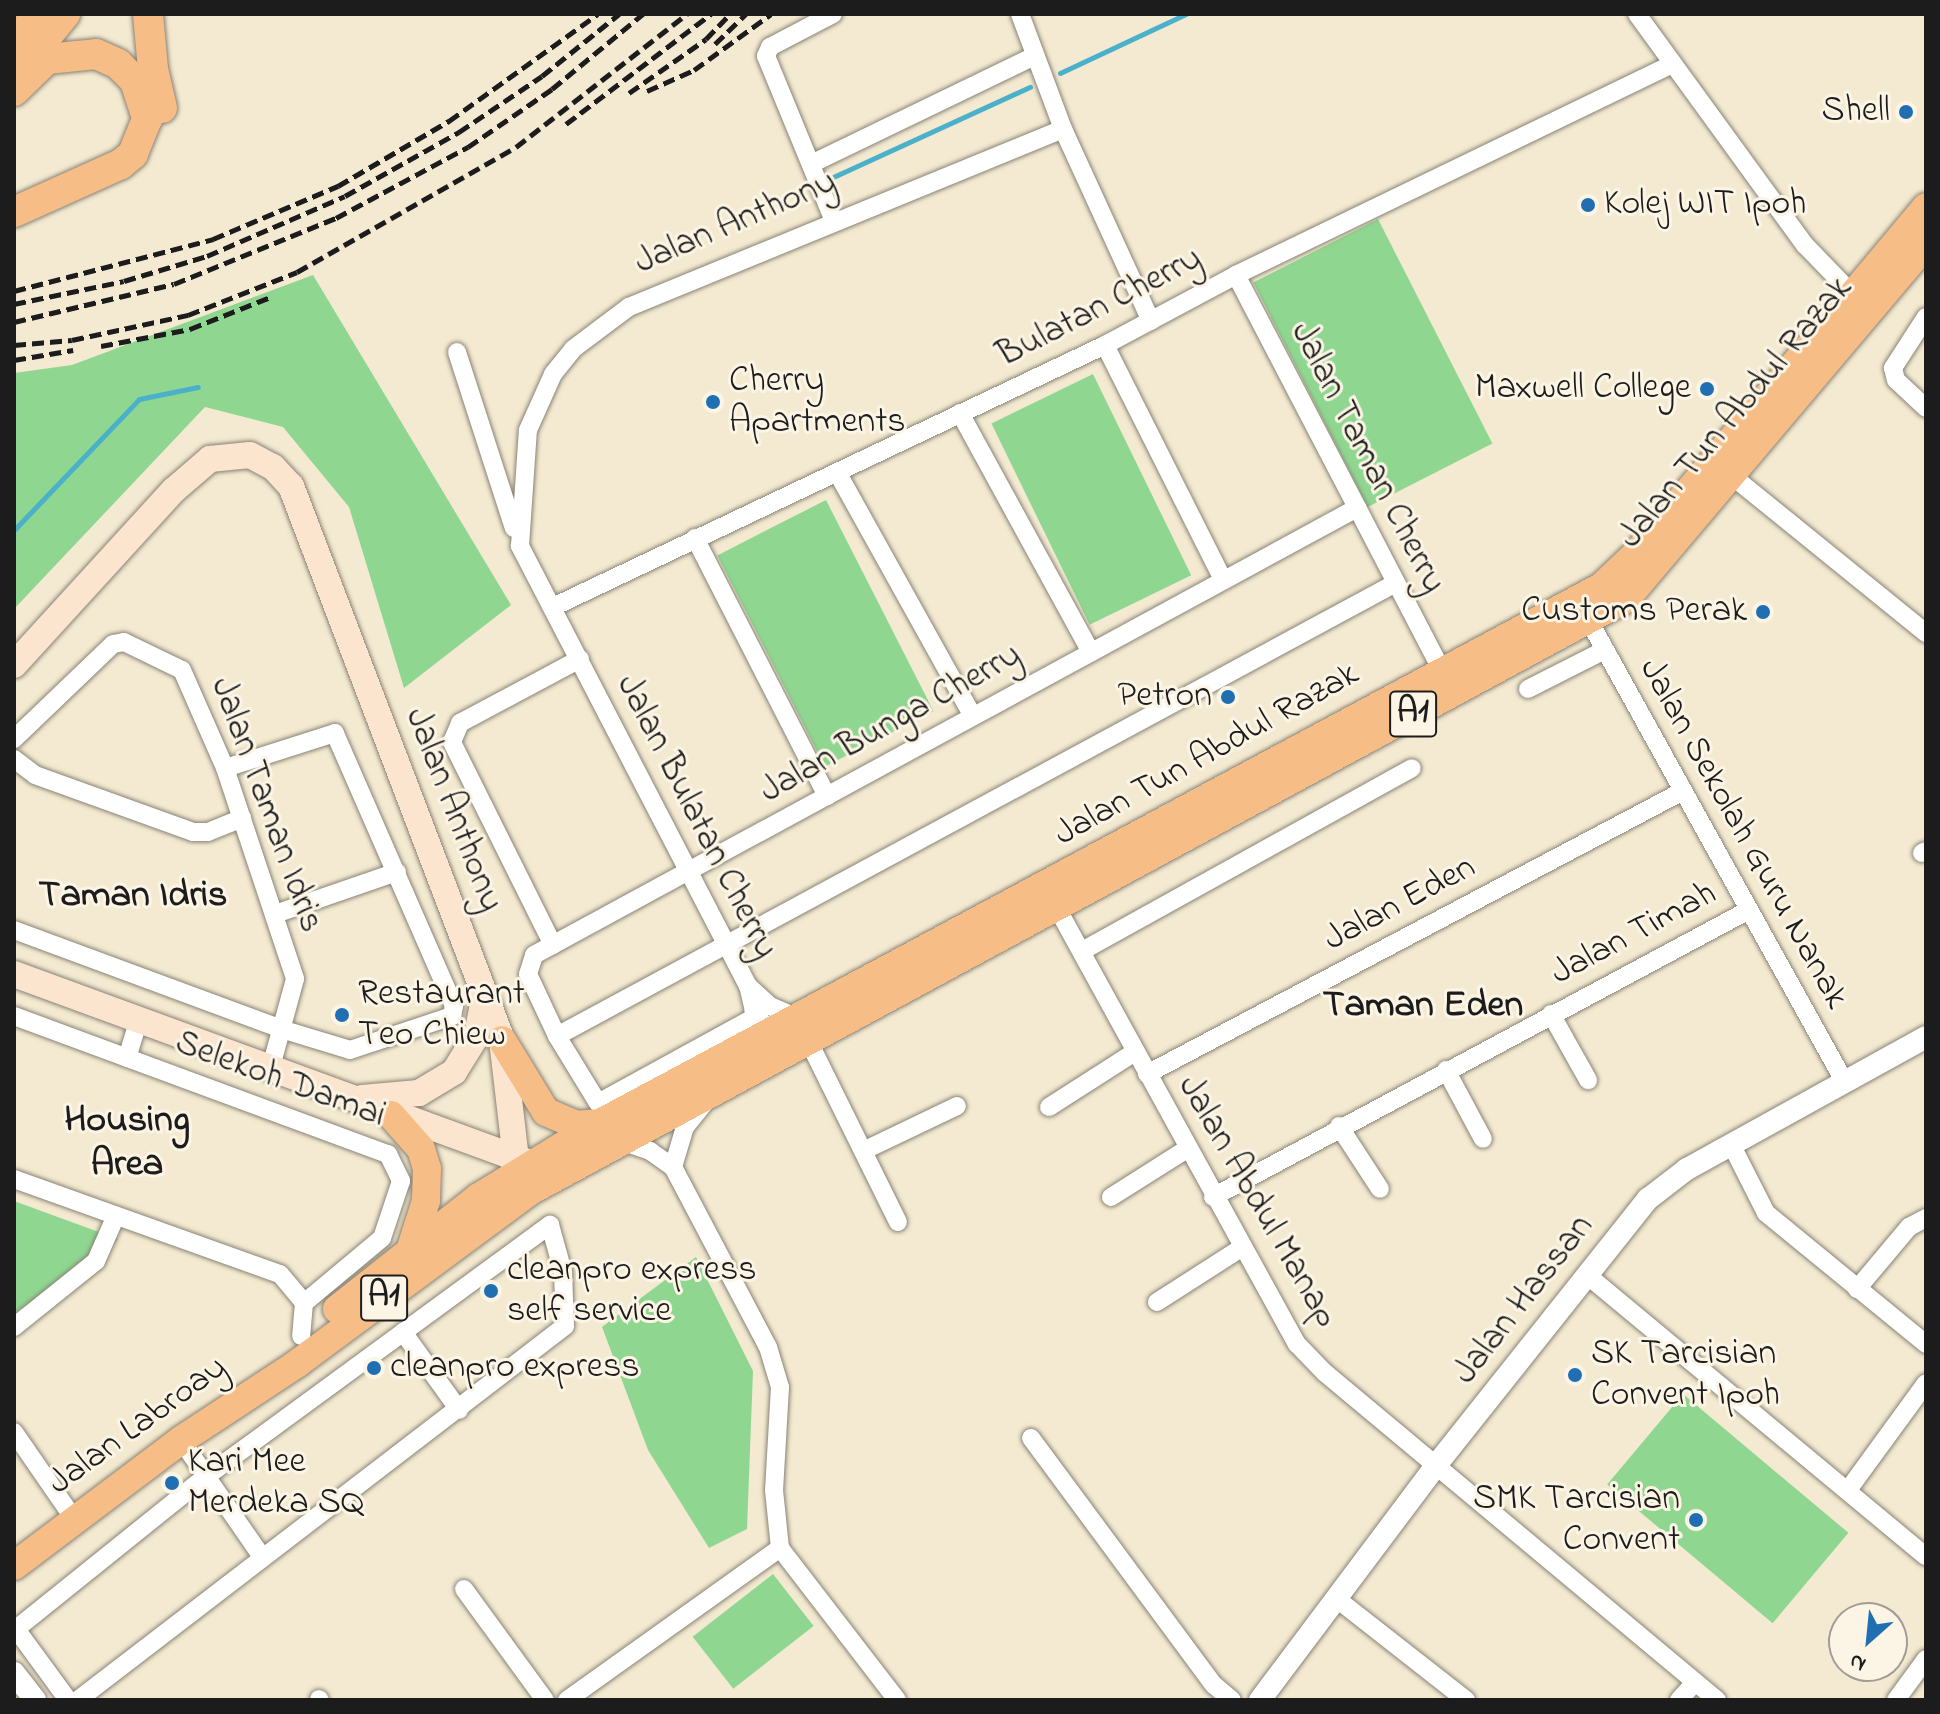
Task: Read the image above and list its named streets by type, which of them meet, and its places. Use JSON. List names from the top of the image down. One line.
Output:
{"streets":{"main road":["Jalan Anthony","Jalan Tun Abdul Razak","A1","Jalan Labroay"],"street":["Bulatan Cherry","Jalan Taman Cherry","Jalan Bunga Cherry","Jalan Taman Idris","Jalan Bulatan Cherry","Jalan Sekolah Guru Nanak","Jalan Eden","Jalan Timah","Selekoh Damai","Jalan Abdul Manap","Jalan Hassan"]},"crossings":[["Jalan Anthony","Jalan Tun Abdul Razak"],["Bulatan Cherry","Jalan Taman Cherry"],["Bulatan Cherry","Jalan Bulatan Cherry"],["Jalan Tun Abdul Razak","Jalan Taman Cherry"],["Jalan Tun Abdul Razak","Jalan Bunga Cherry"],["Jalan Tun Abdul Razak","Jalan Bulatan Cherry"],["Jalan Tun Abdul Razak","Jalan Sekolah Guru Nanak"],["Jalan Tun Abdul Razak","Jalan Abdul Manap"],["Jalan Tun Abdul Razak","Jalan Labroay"],["Jalan Taman Cherry","Jalan Bunga Cherry"],["Jalan Bunga Cherry","Jalan Bulatan Cherry"],["Jalan Sekolah Guru Nanak","Jalan Eden"],["Jalan Sekolah Guru Nanak","Jalan Timah"],["Jalan Sekolah Guru Nanak","Jalan Hassan"],["Jalan Eden","Jalan Abdul Manap"],["Jalan Timah","Jalan Abdul Manap"],["Jalan Abdul Manap","Jalan Hassan"]],"districts":["Taman Idris","Taman Eden","Housing Area"],"places":["Shell","Kolej WIT Ipoh","Maxwell College","Cherry Apartments","Customs Perak","Petron","Restaurant Teo Chiew","cleanpro express self service","cleanpro express","SK Tarcisian Convent Ipoh","Kari Mee Merdeka SQ","SMK Tarcisian Convent"],"north":"bottom left"}
